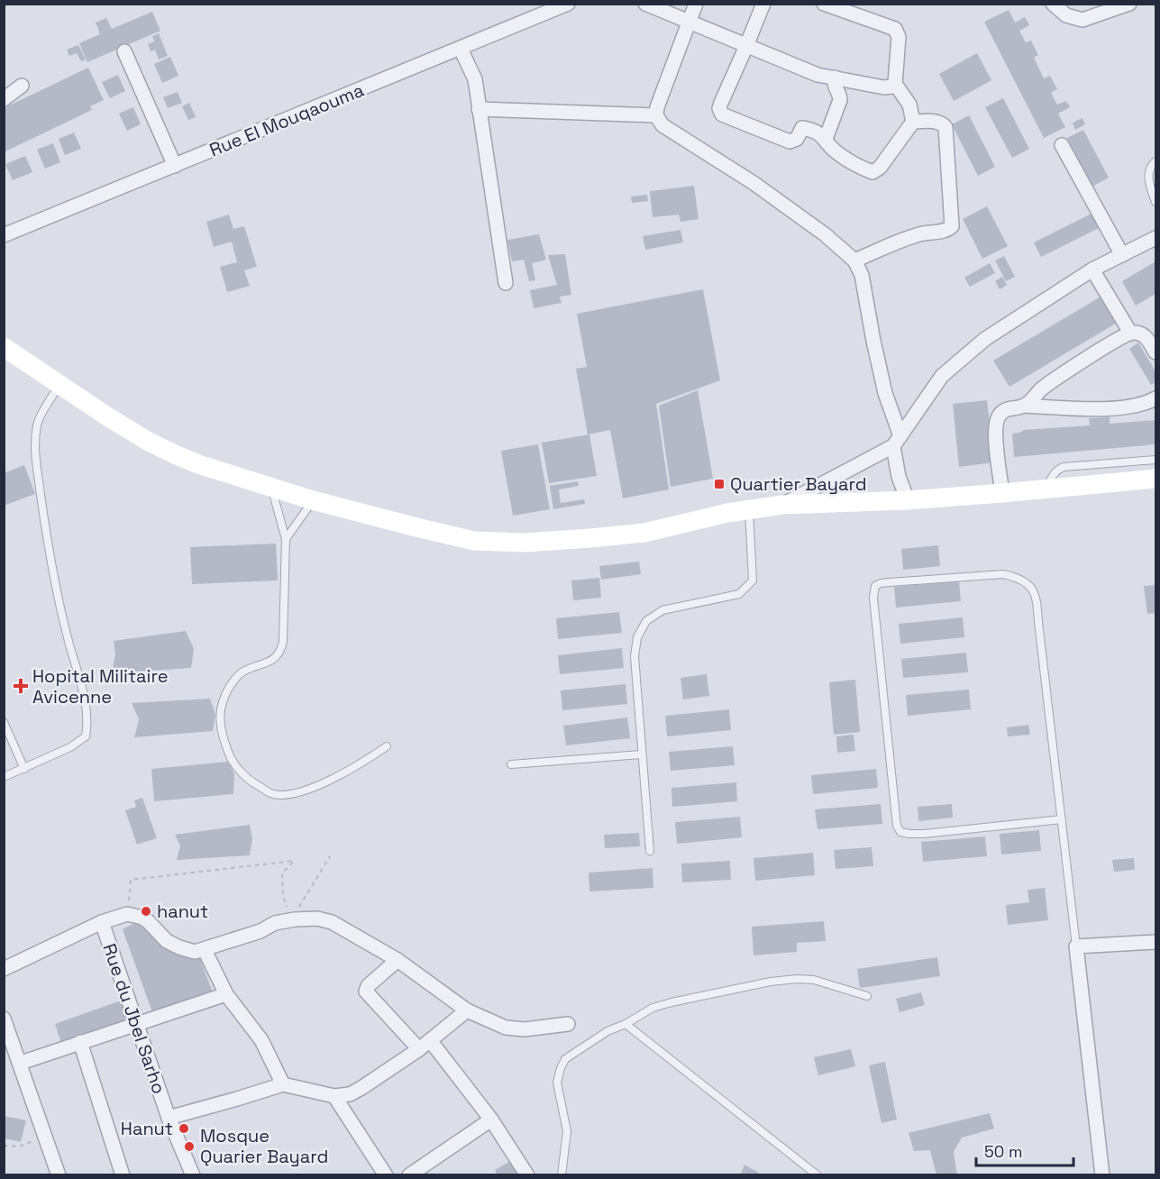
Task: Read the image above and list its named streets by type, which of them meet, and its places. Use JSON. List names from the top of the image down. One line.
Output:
{"streets":{"street":["Rue El Mouqaouma","Rue du Jbel Sarho"]},"places":{"transit":["Quartier Bayard"],"health":["Hopital Militaire Avicenne"],"other":["hanut","Hanut","Mosque Quarier Bayard"]},"scale_bar":"50 m"}
